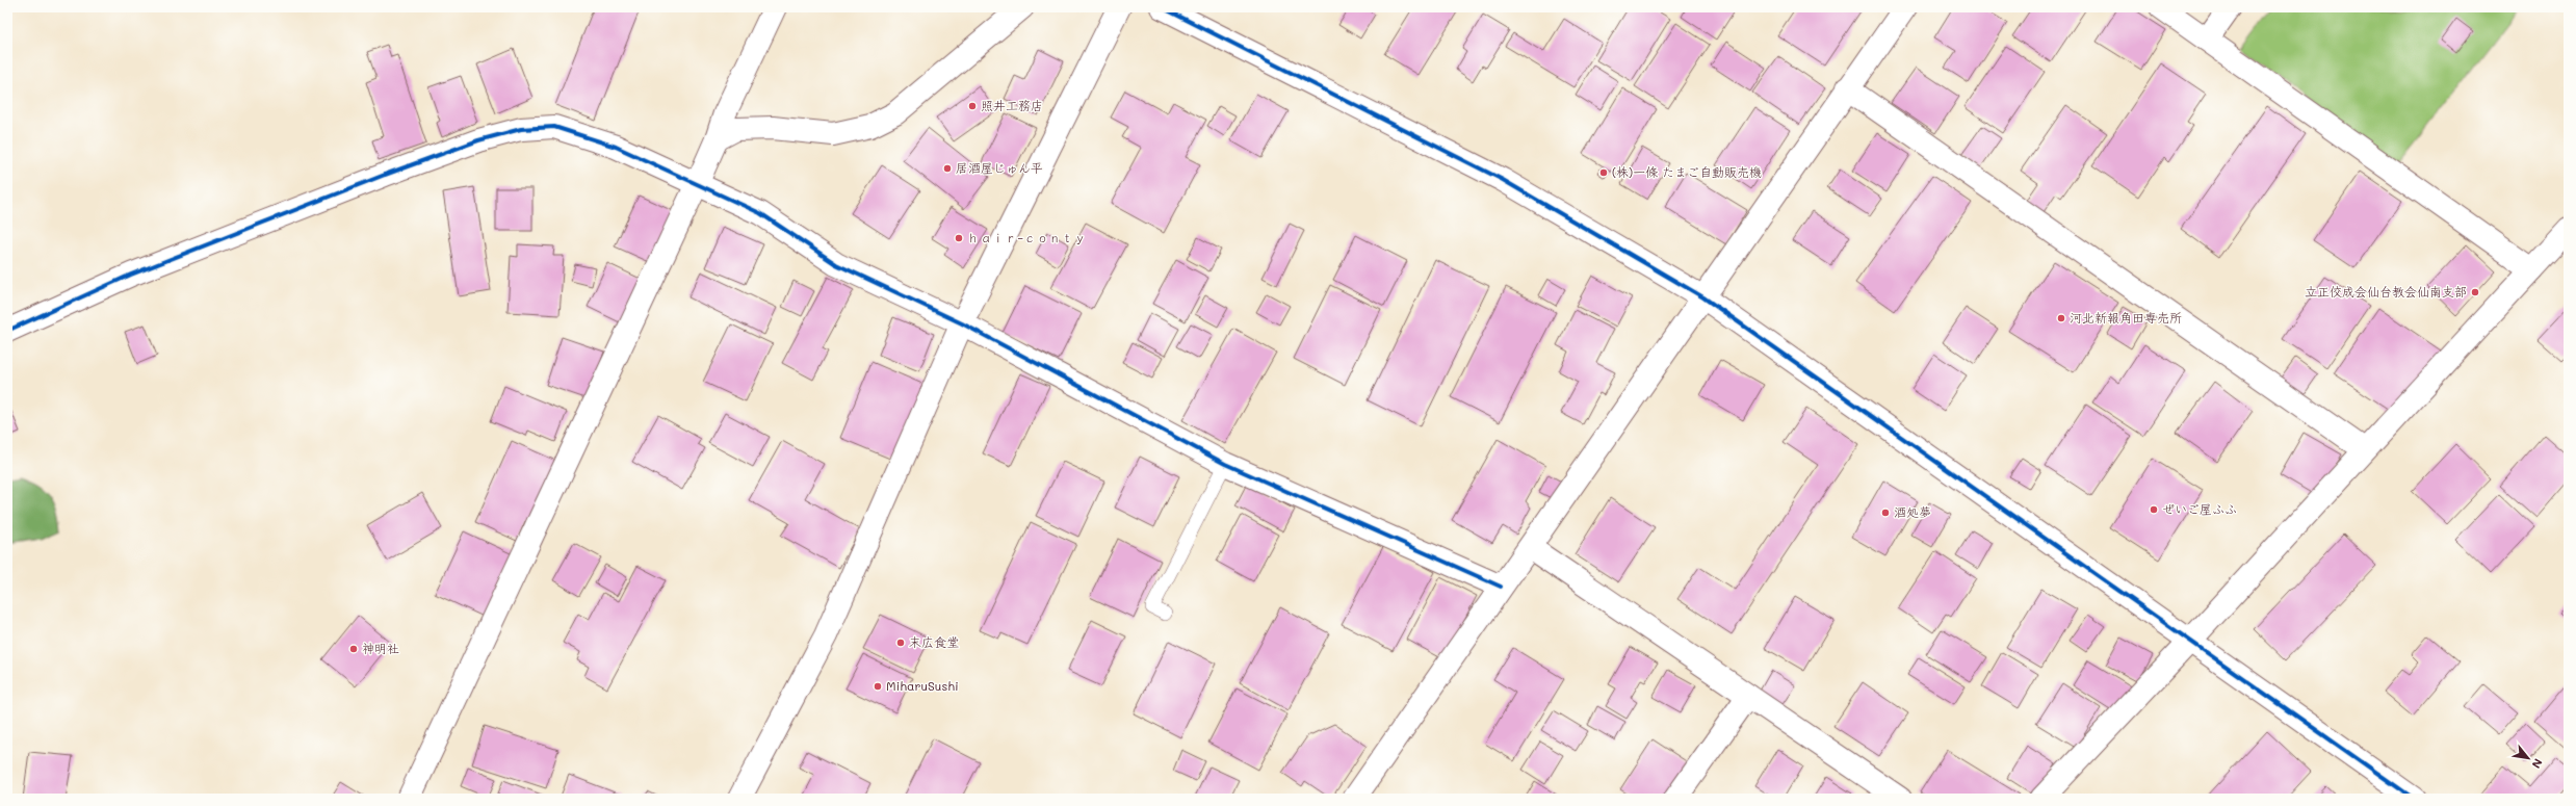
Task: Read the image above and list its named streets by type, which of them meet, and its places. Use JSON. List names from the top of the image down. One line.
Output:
{"places":["照井工務店","居酒屋じゅん平","(株)一條 たまご自動販売機","ｈａｉｒ−ｃｏｎｔｙ","立正佼成会仙台教会仙南支部","河北新報角田専売所","ぜいご屋ふふ","酒処夢","末広食堂","神明社","MiharuSushi"],"north":"bottom right"}
